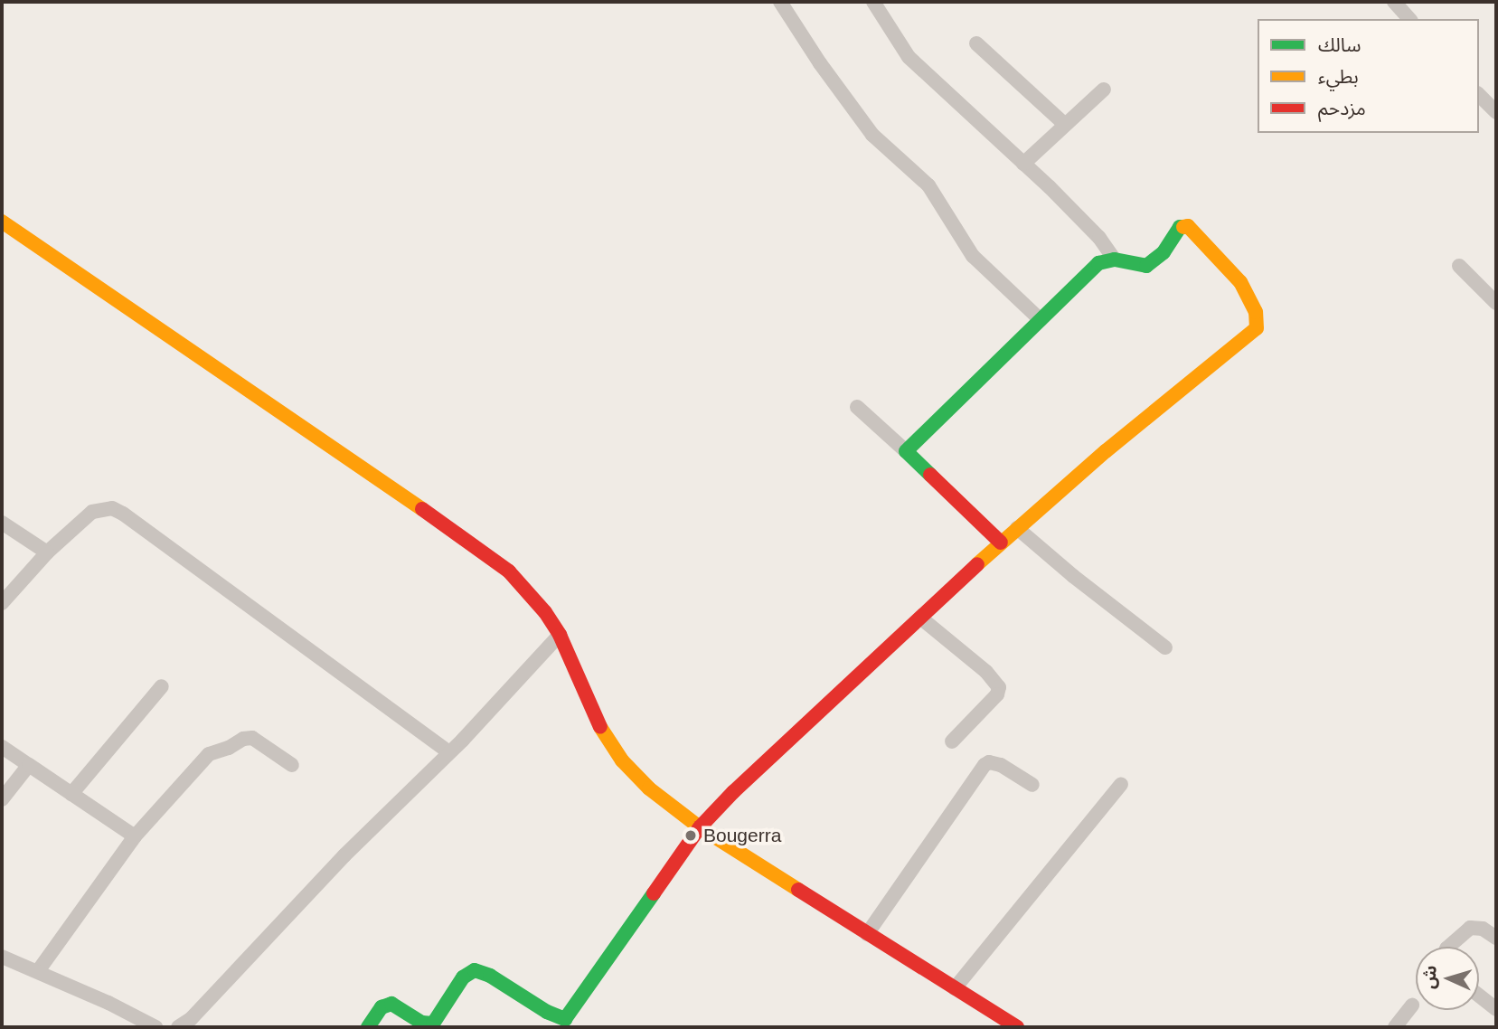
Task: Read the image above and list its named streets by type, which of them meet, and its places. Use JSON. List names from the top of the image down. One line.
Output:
{"places":["Bougerra"],"legend":["سالك","بطيء","مزدحم"],"north":"left"}
